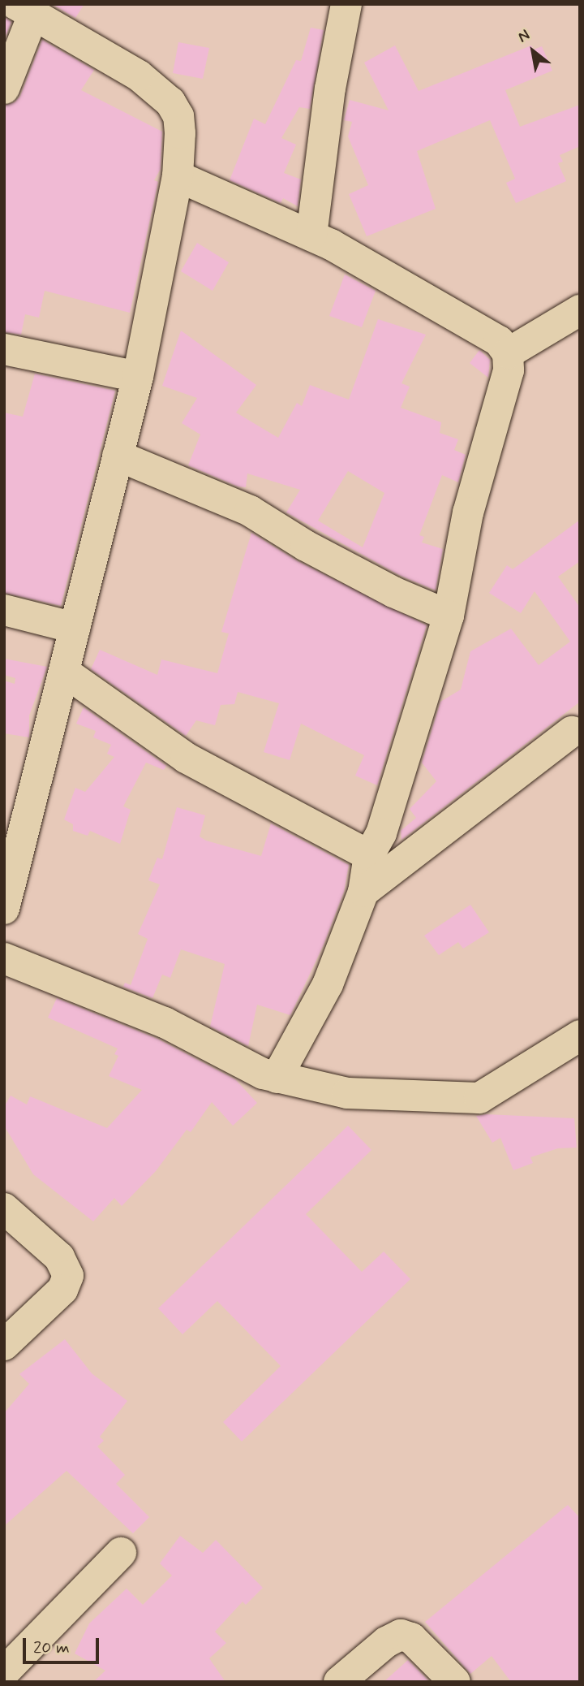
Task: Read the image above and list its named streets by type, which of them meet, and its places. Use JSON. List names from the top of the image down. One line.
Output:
{"scale_bar":"20 m","north":"top left"}
